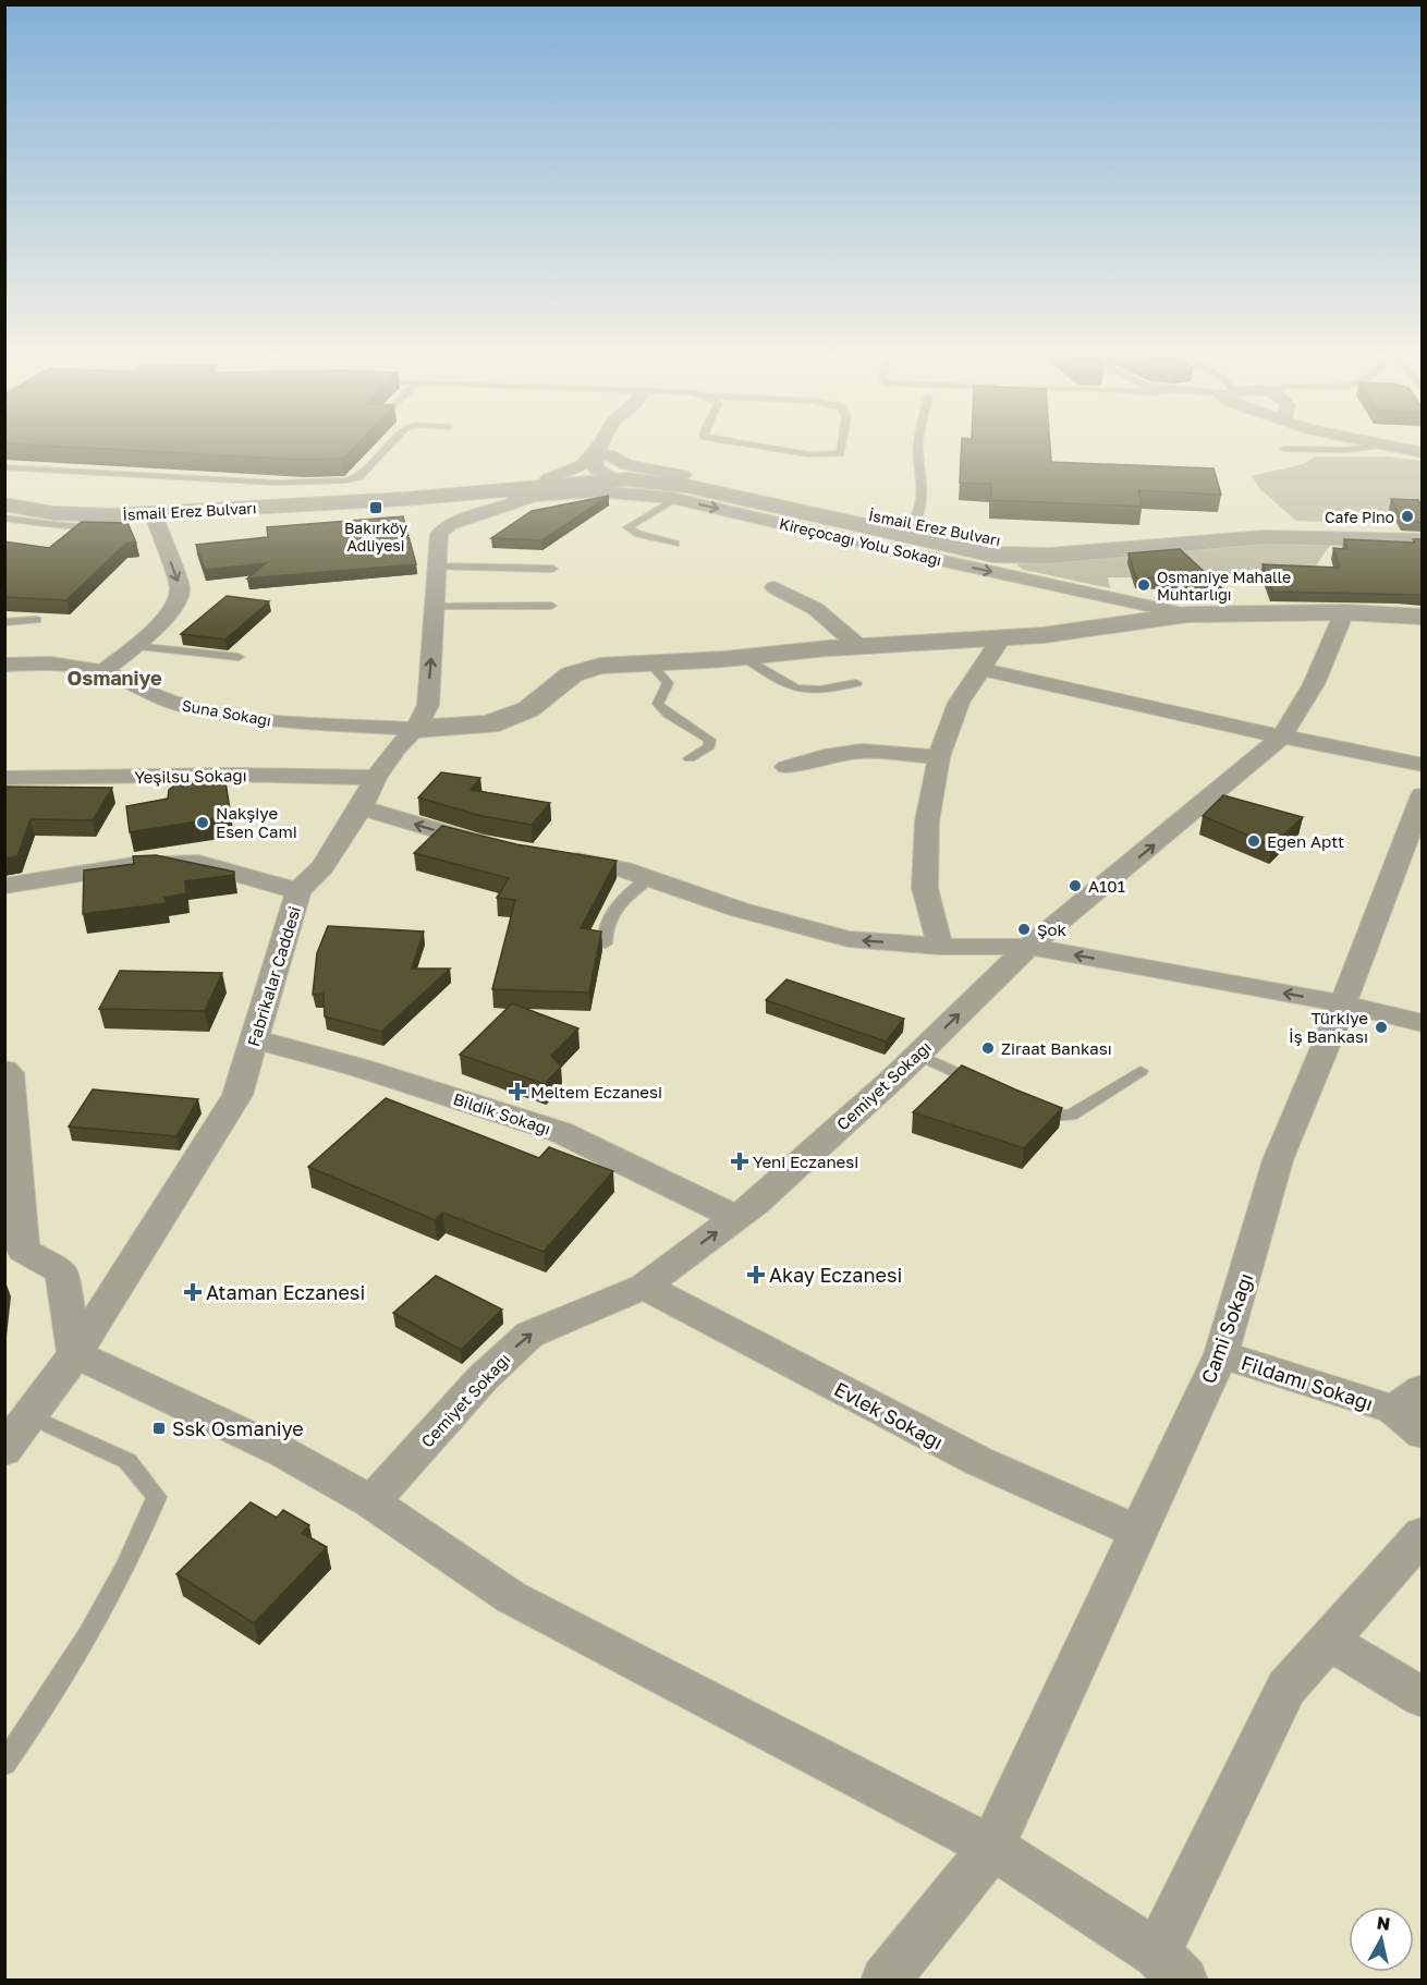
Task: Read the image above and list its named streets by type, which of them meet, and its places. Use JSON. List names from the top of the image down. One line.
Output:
{"streets":{"street":["İsmail Erez Bulvarı","Kireçocağı Yolu Sokağı","Suna Sokağı","Yeşilsu Sokağı","Fabrikalar Caddesi","Cemiyet Sokağı","Bildik Sokağı","Cami Sokağı","Fildamı Sokağı","Evlek Sokağı"]},"crossings":[["Kireçocağı Yolu Sokağı","Fabrikalar Caddesi"],["Suna Sokağı","Fabrikalar Caddesi"],["Yeşilsu Sokağı","Fabrikalar Caddesi"],["Fabrikalar Caddesi","Bildik Sokağı"],["Cemiyet Sokağı","Bildik Sokağı"],["Cemiyet Sokağı","Evlek Sokağı"],["Cami Sokağı","Fildamı Sokağı"],["Cami Sokağı","Evlek Sokağı"]],"one_way":["Cemiyet Sokağı"],"districts":["Osmaniye"],"places":{"transit":["Bakırköy Adliyesi","Ssk Osmaniye"],"other":["Cafe Pino","Osmaniye Mahalle Muhtarlığı","Nakşiye Esen Cami","Egen Aptt","A101","Şok","Türkiye İş Bankası","Ziraat Bankası"],"health":["Meltem Eczanesi","Yeni Eczanesi","Akay Eczanesi","Ataman Eczanesi"]},"north":"top"}
